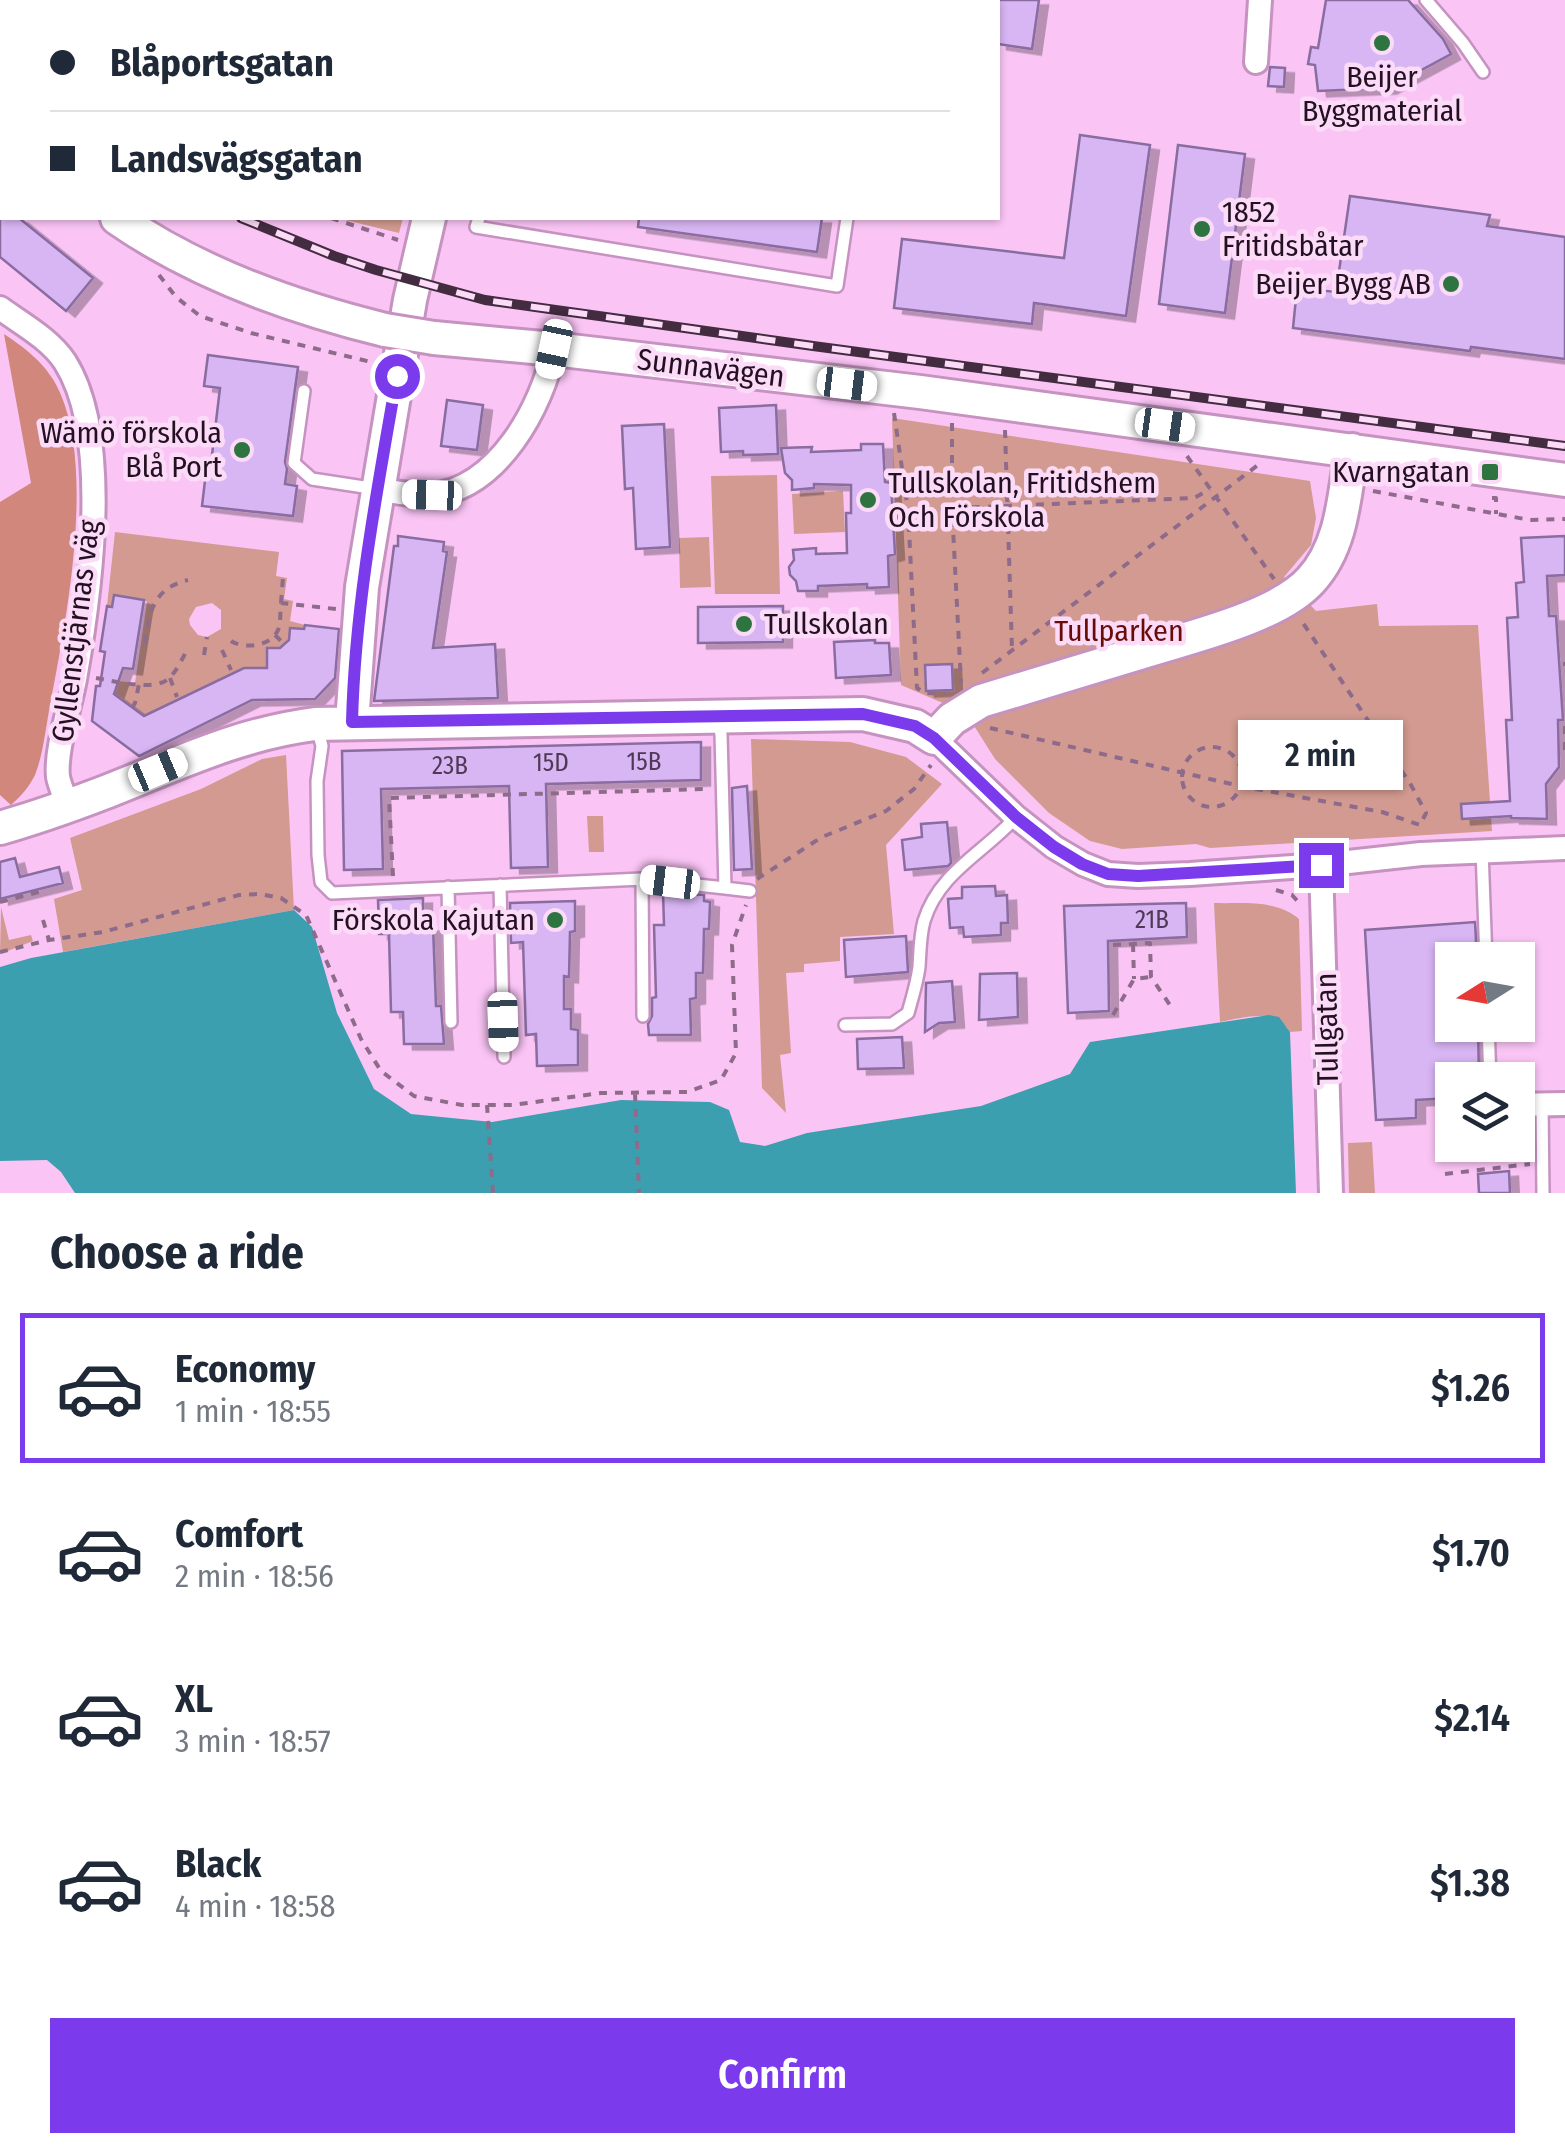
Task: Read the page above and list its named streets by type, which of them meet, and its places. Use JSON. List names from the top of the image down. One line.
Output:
{"streets":{"street":["Sunnavägen","Gyllenstjärnas väg","Tullgatan"]},"parks":["Tullparken"],"places":{"other":["Beijer Byggmaterial","1852 Fritidsbåtar","Beijer Bygg AB","Wämö förskola Blå Port","Tullskolan, Fritidshem Och Förskola","Tullskolan","Förskola Kajutan"],"transit":["Kvarngatan"]},"house_numbers":["15B","15D","23B","21B"],"north":"left","page":{"banner":["Blåportsgatan","Landsvägsgatan"],"bubble":"2 min","heading":"Choose a ride","list":[{"name":"Economy","note":"1 min · 18:55","value":"$1.26"},{"name":"Comfort","note":"2 min · 18:56","value":"$1.70"},{"name":"XL","note":"3 min · 18:57","value":"$2.14"},{"name":"Black","note":"4 min · 18:58","value":"$1.38"}],"buttons":"Confirm"}}
